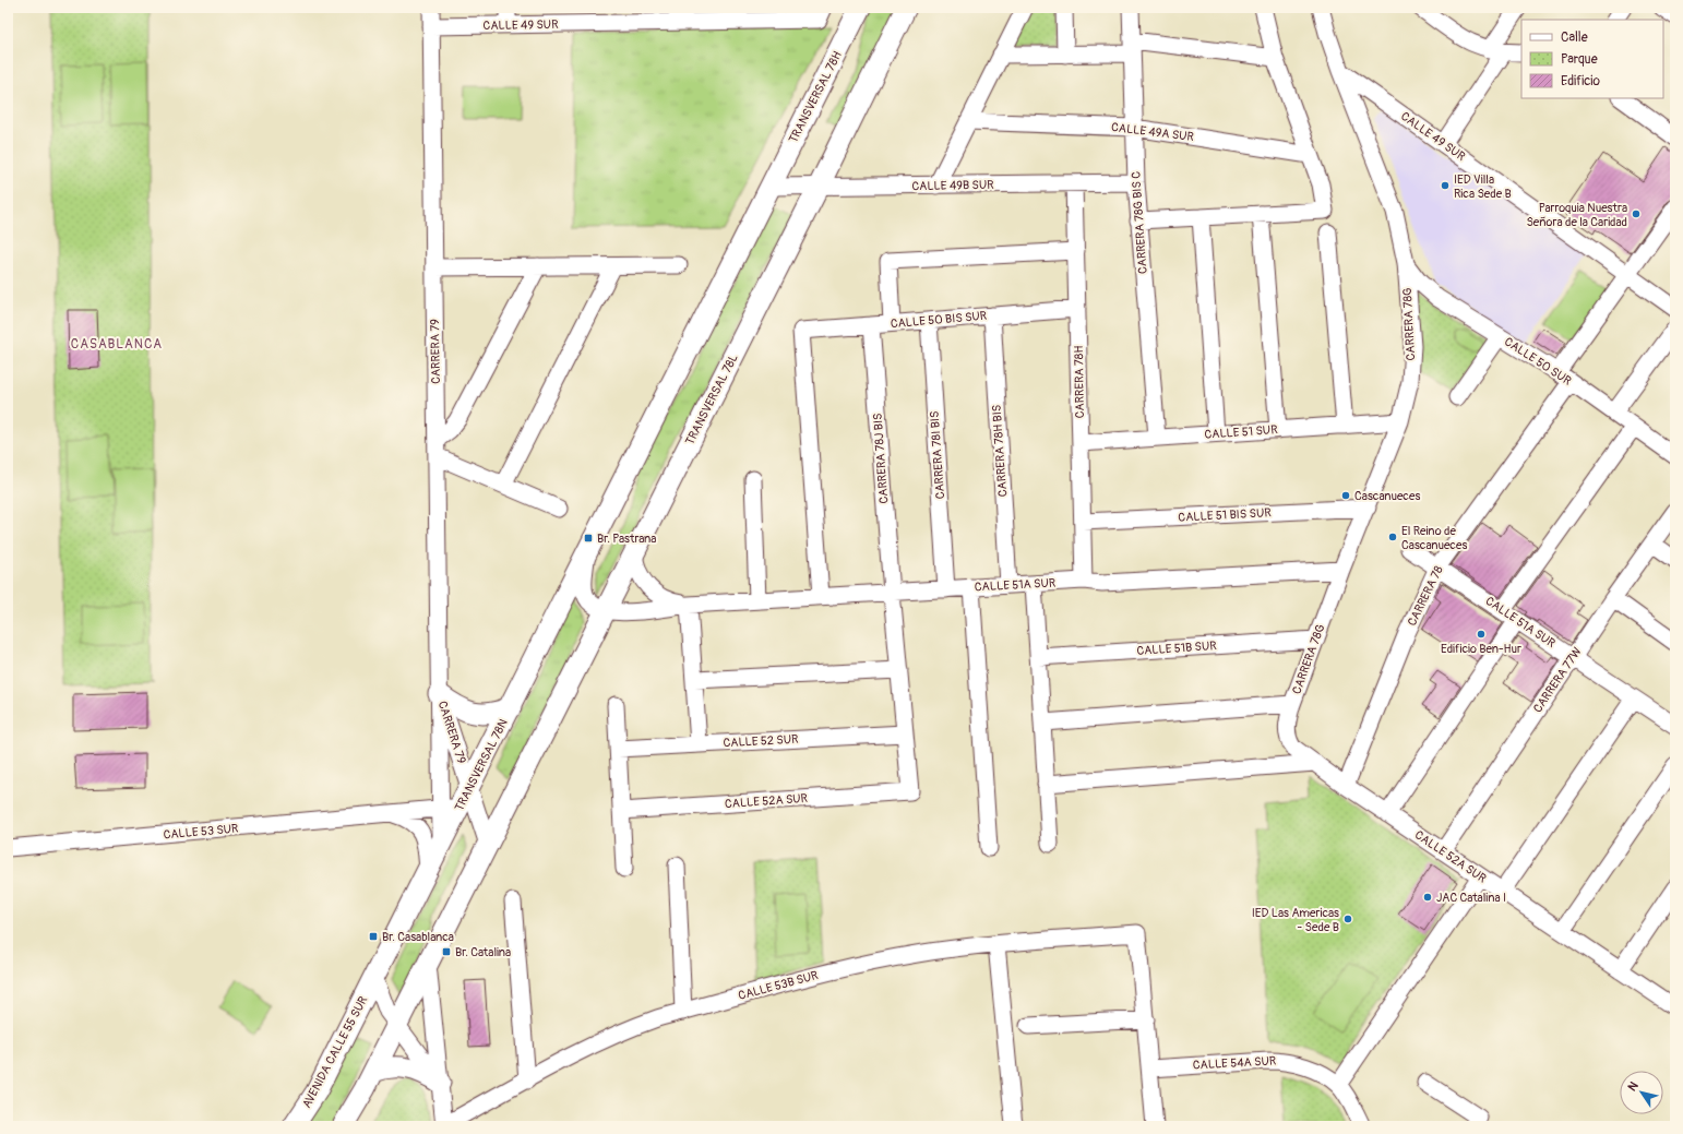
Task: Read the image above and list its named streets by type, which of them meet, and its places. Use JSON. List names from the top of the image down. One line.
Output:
{"streets":{"main road":["TRANSVERSAL 78H","TRANSVERSAL 78L","TRANSVERSAL 78N","AVENIDA CALLE 55 SUR"],"street":["CALLE 49 SUR","CALLE 49A SUR","CALLE 49B SUR","CARRERA 78G BIS C","CALLE 50 BIS SUR","CARRERA 78G","CARRERA 79","CALLE 50 SUR","CARRERA 78H","CALLE 51 SUR","CARRERA 78H BIS","CARRERA 78I BIS","CARRERA 78J BIS","CALLE 51 BIS SUR","CALLE 51A SUR","CARRERA 78","CALLE 51B SUR","CARRERA 77W","CALLE 52 SUR","CALLE 52A SUR","CALLE 53 SUR","CALLE 53B SUR","CALLE 54A SUR"]},"crossings":[["CALLE 49 SUR","CARRERA 78G"],["CALLE 49 SUR","CARRERA 79"],["TRANSVERSAL 78H","CALLE 49B SUR"],["CALLE 49A SUR","CARRERA 78G BIS C"],["CALLE 49B SUR","CARRERA 78G BIS C"],["CALLE 49B SUR","CARRERA 78H"],["CALLE 49B SUR","TRANSVERSAL 78L"],["CARRERA 78G BIS C","CALLE 51 SUR"],["CALLE 50 BIS SUR","CARRERA 78H"],["CALLE 50 BIS SUR","CARRERA 78H BIS"],["CALLE 50 BIS SUR","CARRERA 78I BIS"],["CALLE 50 BIS SUR","CARRERA 78J BIS"],["CALLE 50 BIS SUR","CALLE 51A SUR"],["CARRERA 78G","CALLE 50 SUR"],["CARRERA 78G","CALLE 51 SUR"],["CARRERA 78G","CALLE 51 BIS SUR"],["CARRERA 78G","CALLE 51A SUR"],["CARRERA 78G","CALLE 51B SUR"],["CARRERA 78G","CALLE 52A SUR"],["CARRERA 79","TRANSVERSAL 78N"],["CARRERA 79","CALLE 53 SUR"],["CALLE 50 SUR","CARRERA 78"],["CARRERA 78H","CALLE 51 SUR"],["CARRERA 78H","CALLE 51 BIS SUR"],["CARRERA 78H","CALLE 51A SUR"],["TRANSVERSAL 78L","CALLE 51A SUR"],["CARRERA 78H BIS","CALLE 51A SUR"],["CARRERA 78I BIS","CALLE 51A SUR"],["CARRERA 78J BIS","CALLE 51A SUR"],["CARRERA 78J BIS","CALLE 52 SUR"],["CARRERA 78J BIS","CALLE 52A SUR"],["CALLE 51A SUR","CARRERA 78"],["CALLE 51A SUR","CARRERA 77W"],["CARRERA 78","CALLE 52A SUR"],["CARRERA 77W","CALLE 52A SUR"],["TRANSVERSAL 78N","CALLE 53 SUR"],["TRANSVERSAL 78N","AVENIDA CALLE 55 SUR"]],"districts":["CASABLANCA"],"places":{"other":["IED Villa Rica Sede B","Parroquia Nuestra Señora de la Caridad","Cascanueces","El Reino de Cascanueces","Edificio Ben-Hur","JAC Catalina I","IED Las Americas - Sede B"],"transit":["Br. Pastrana","Br. Casablanca","Br. Catalina"]},"legend":["Calle","Parque","Edificio"],"north":"top left"}
